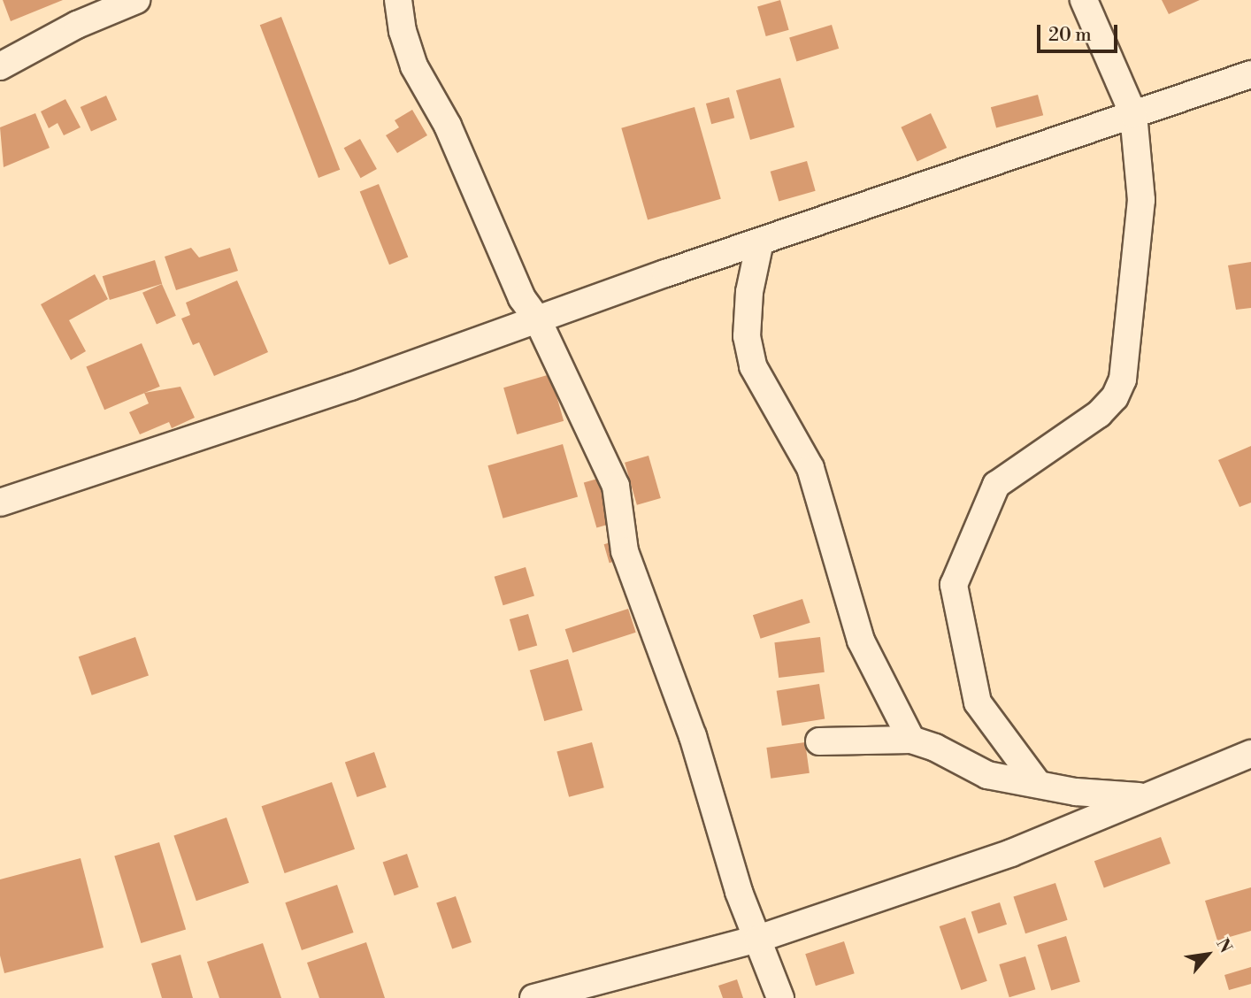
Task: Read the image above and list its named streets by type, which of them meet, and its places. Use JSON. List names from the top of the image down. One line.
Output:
{"scale_bar":"20 m","north":"top right"}
